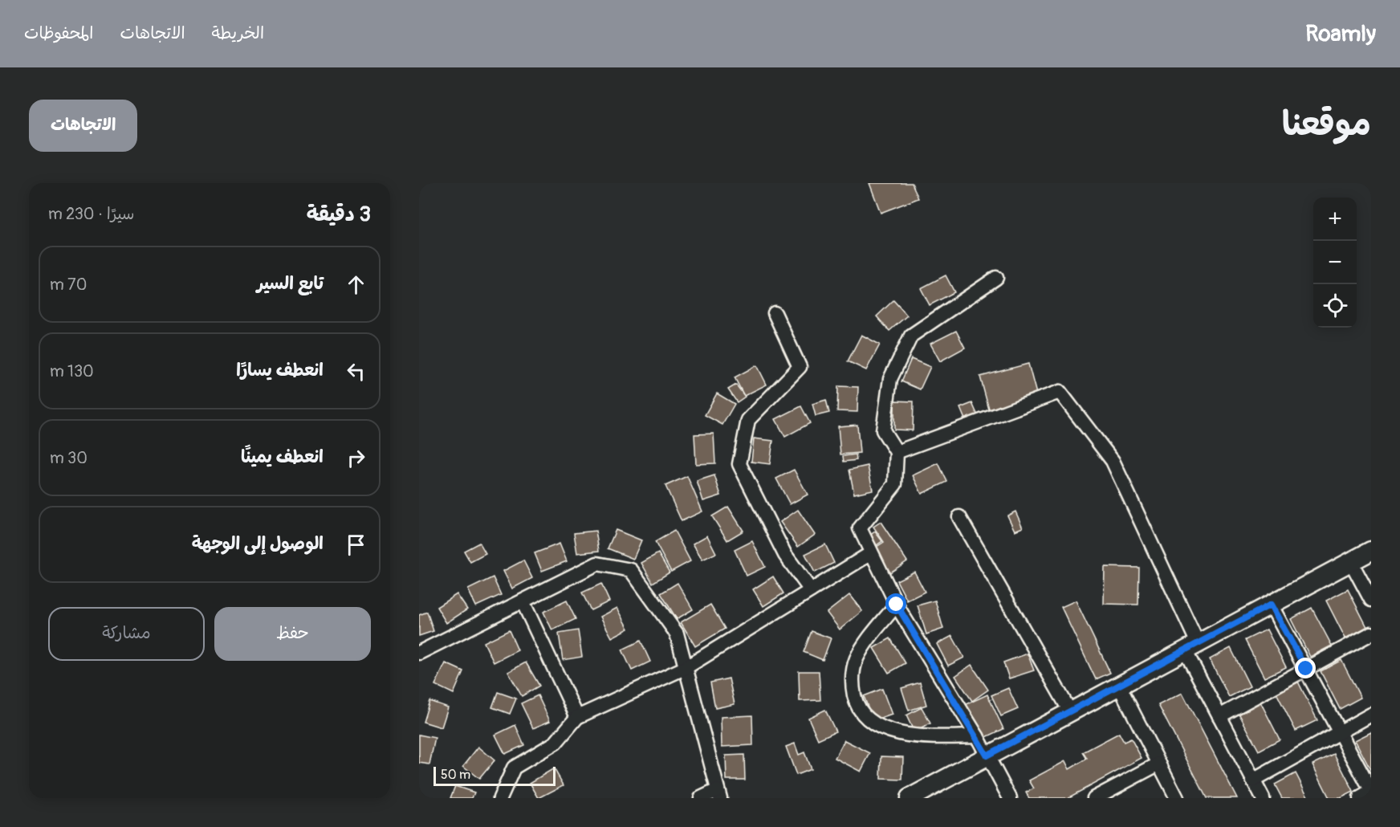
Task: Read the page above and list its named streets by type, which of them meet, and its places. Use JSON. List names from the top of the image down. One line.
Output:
{"scale_bar":"50 m","page":{"header":"Roamly","nav":["الخريطة","الاتجاهات","المحفوظات"],"title":"موقعنا","buttons":["الاتجاهات",["حفظ","مشاركة"]],"heading":["3 دقيقة","سيرًا · 230 m"],"map_buttons":["+","−"],"list":[["تابع السير","70 m"],["انعطف يسارًا","130 m"],["انعطف يمينًا","30 m"],"الوصول إلى الوجهة"],"scale":"50 m"}}
